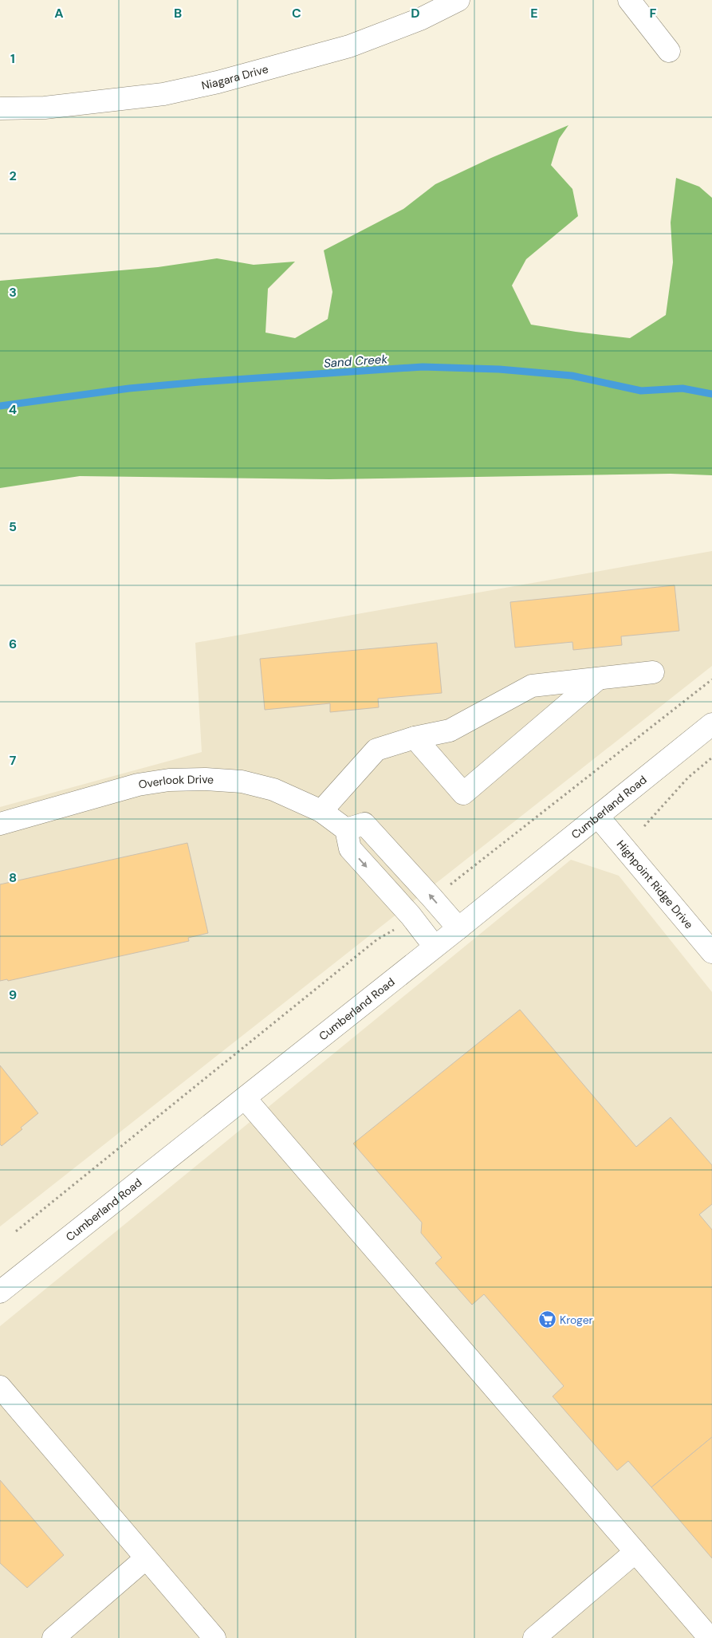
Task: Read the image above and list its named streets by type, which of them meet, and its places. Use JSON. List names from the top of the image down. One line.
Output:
{"streets":{"street":["Niagara Drive","Overlook Drive","Cumberland Road","Highpoint Ridge Drive"]},"crossings":[["Cumberland Road","Highpoint Ridge Drive"]],"water":["Sand Creek"],"places":{"supermarket":["Kroger"]},"grid":{"columns":["A","B","C","D","E","F"],"rows":["1","2","3","4","5","6","7","8","9"]}}
